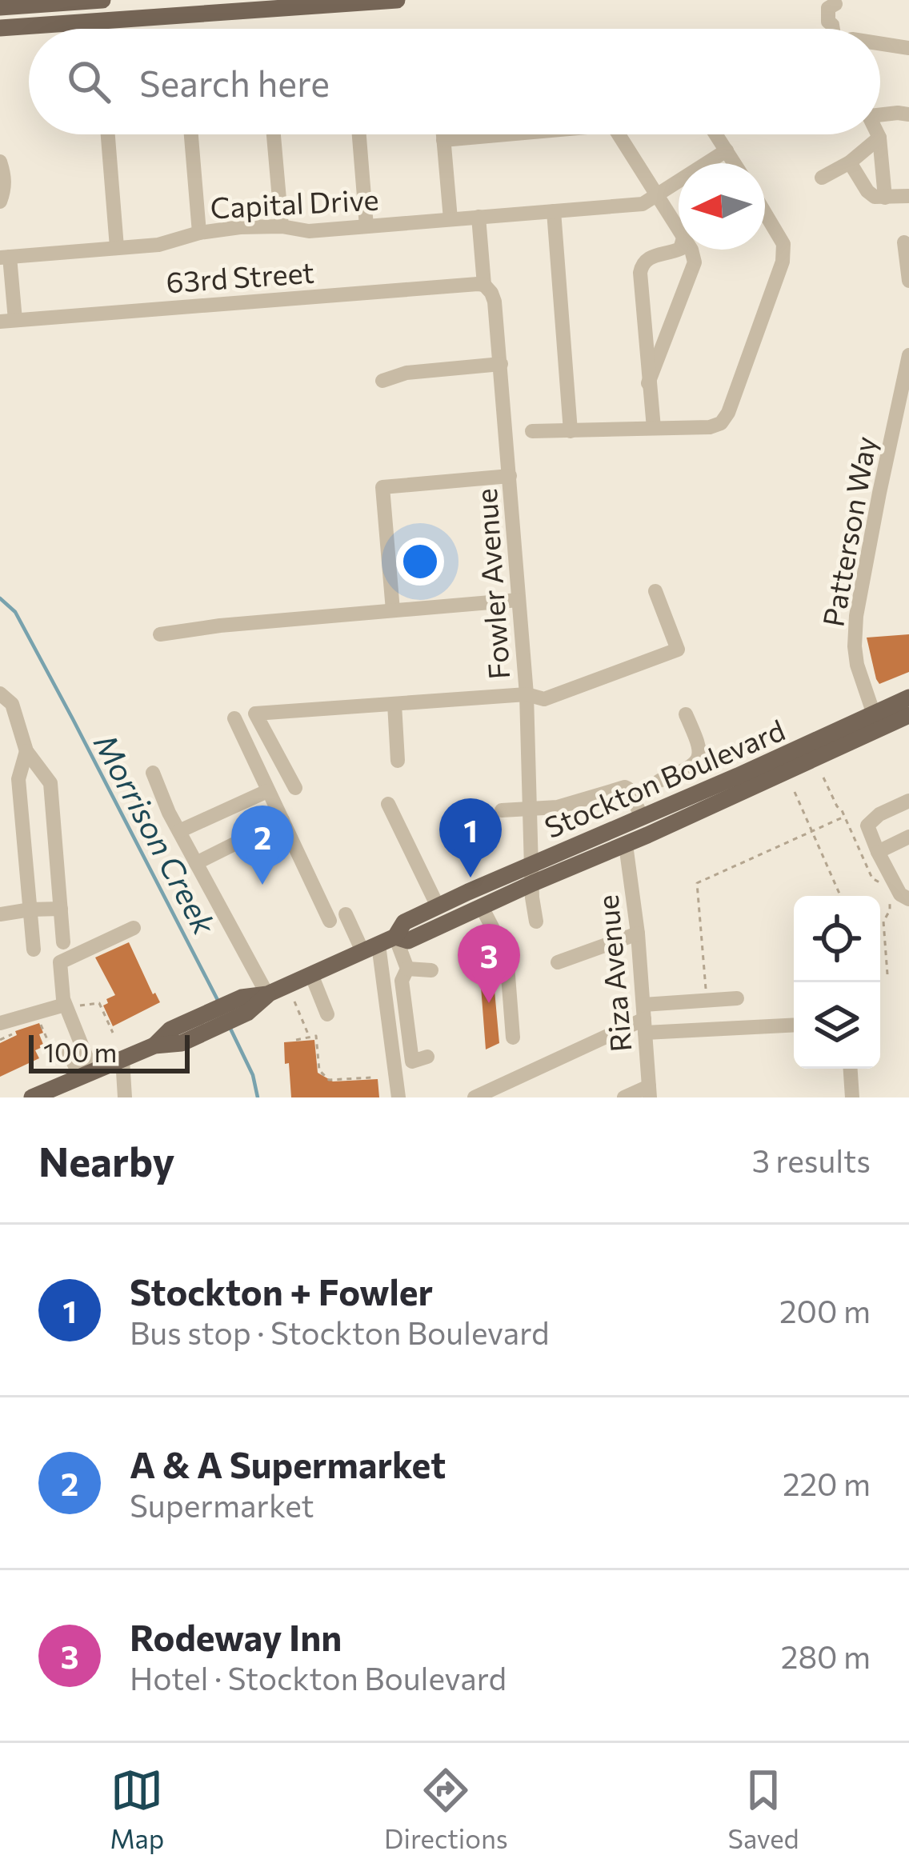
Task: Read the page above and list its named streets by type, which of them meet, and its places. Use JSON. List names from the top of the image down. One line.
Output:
{"streets":{"main road":["Stockton Boulevard"],"street":["Capital Drive","63rd Street","Patterson Way","Fowler Avenue","Riza Avenue"]},"crossings":[["63rd Street","Fowler Avenue"],["Patterson Way","Stockton Boulevard"],["Fowler Avenue","Stockton Boulevard"],["Stockton Boulevard","Riza Avenue"]],"water":["Morrison Creek"],"scale_bar":"100 m","north":"left","page":{"search":"Search here","pins":["1","2","3"],"scale":"100 m","heading":["Nearby","3 results"],"list":[{"mark":"1","name":"Stockton + Fowler","note":"Bus stop · Stockton Boulevard","value":"200 m"},{"mark":"2","name":"A & A Supermarket","note":"Supermarket","value":"220 m"},{"mark":"3","name":"Rodeway Inn","note":"Hotel · Stockton Boulevard","value":"280 m"}],"nav":["Map","Directions","Saved"]}}
